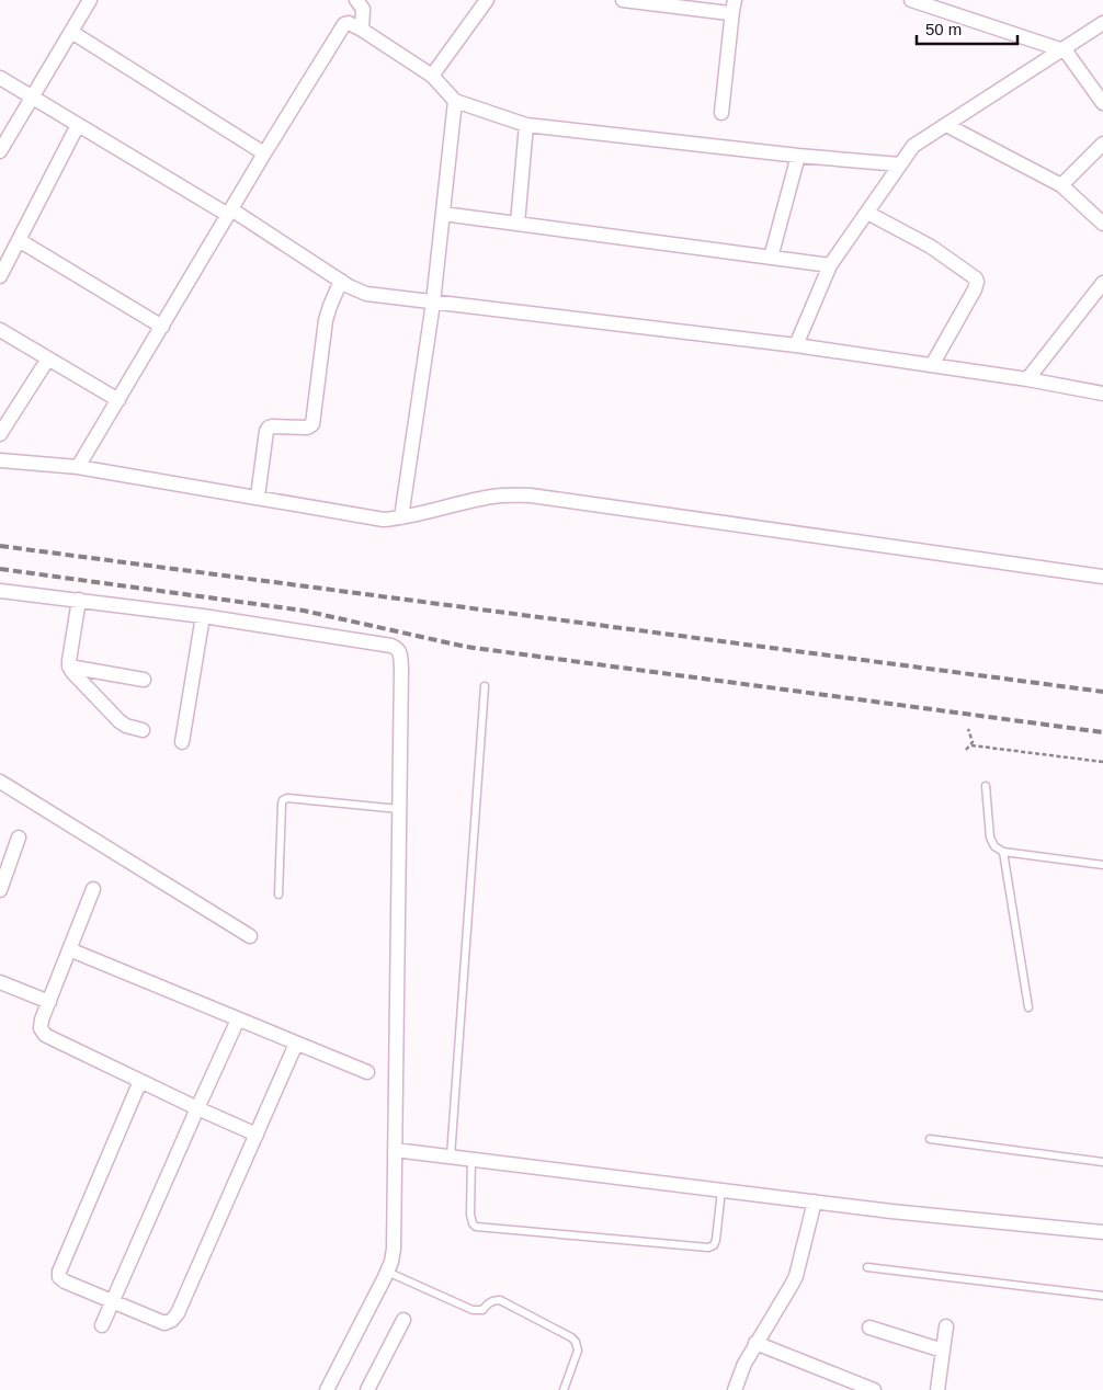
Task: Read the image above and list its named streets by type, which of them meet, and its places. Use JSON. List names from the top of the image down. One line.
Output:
{"scale_bar":"50 m"}
